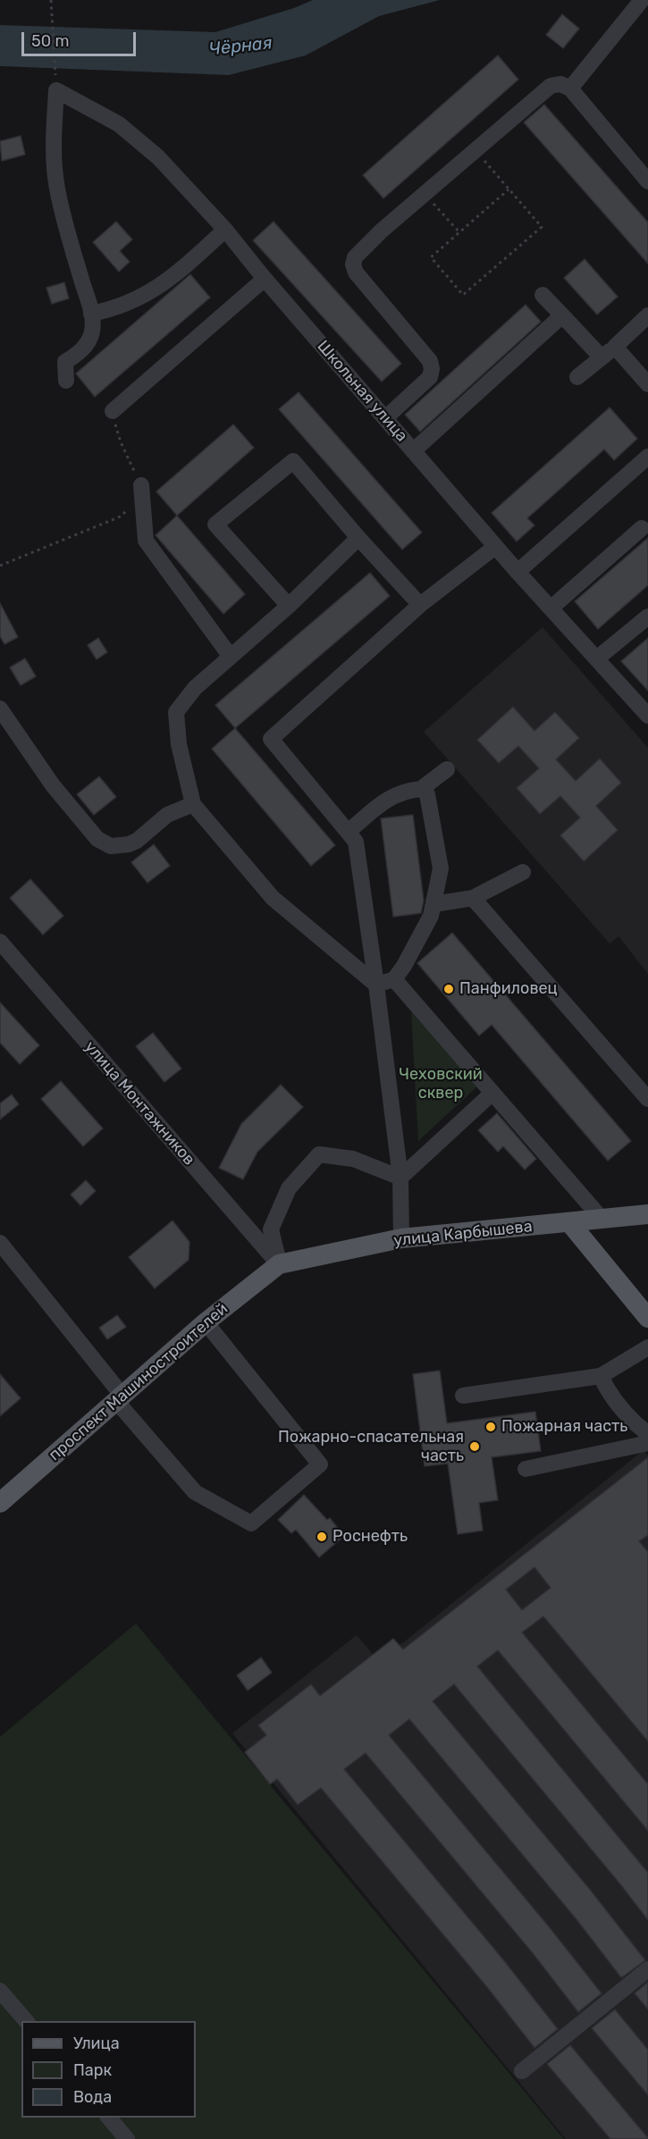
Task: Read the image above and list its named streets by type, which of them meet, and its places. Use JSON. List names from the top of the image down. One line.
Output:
{"streets":{"main road":["улица Карбышева","проспект Машиностроителей"],"street":["Школьная улица","улица Монтажников"]},"crossings":[["улица Монтажников","улица Карбышева"],["улица Монтажников","проспект Машиностроителей"],["улица Карбышева","проспект Машиностроителей"]],"water":["Чёрная"],"parks":["Чеховский сквер"],"places":["Панфиловец","Пожарная часть","Пожарно-спасательная часть","Роснефть"],"legend":["Улица","Парк","Вода"],"scale_bar":"50 m"}
